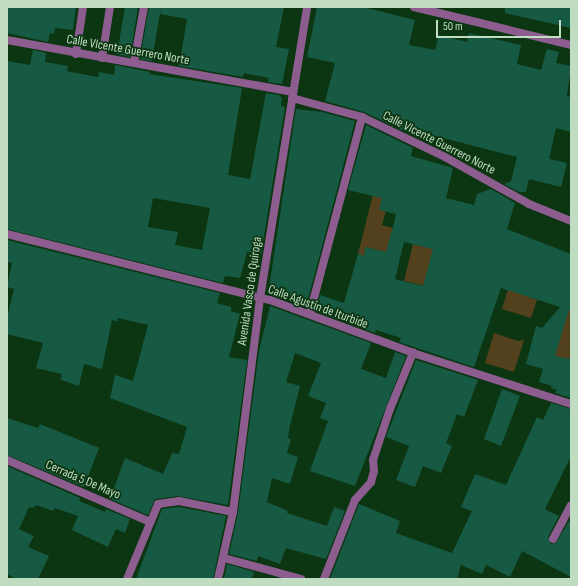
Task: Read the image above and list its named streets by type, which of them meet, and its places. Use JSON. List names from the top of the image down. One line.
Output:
{"streets":{"street":["Calle VIcente Guerrero Norte","Avenida Vasco de Quiroga","Calle Agustín de Iturbide","Cerrada 5 De Mayo"]},"crossings":[["Calle VIcente Guerrero Norte","Avenida Vasco de Quiroga"],["Avenida Vasco de Quiroga","Calle Agustín de Iturbide"]],"scale_bar":"50 m"}
